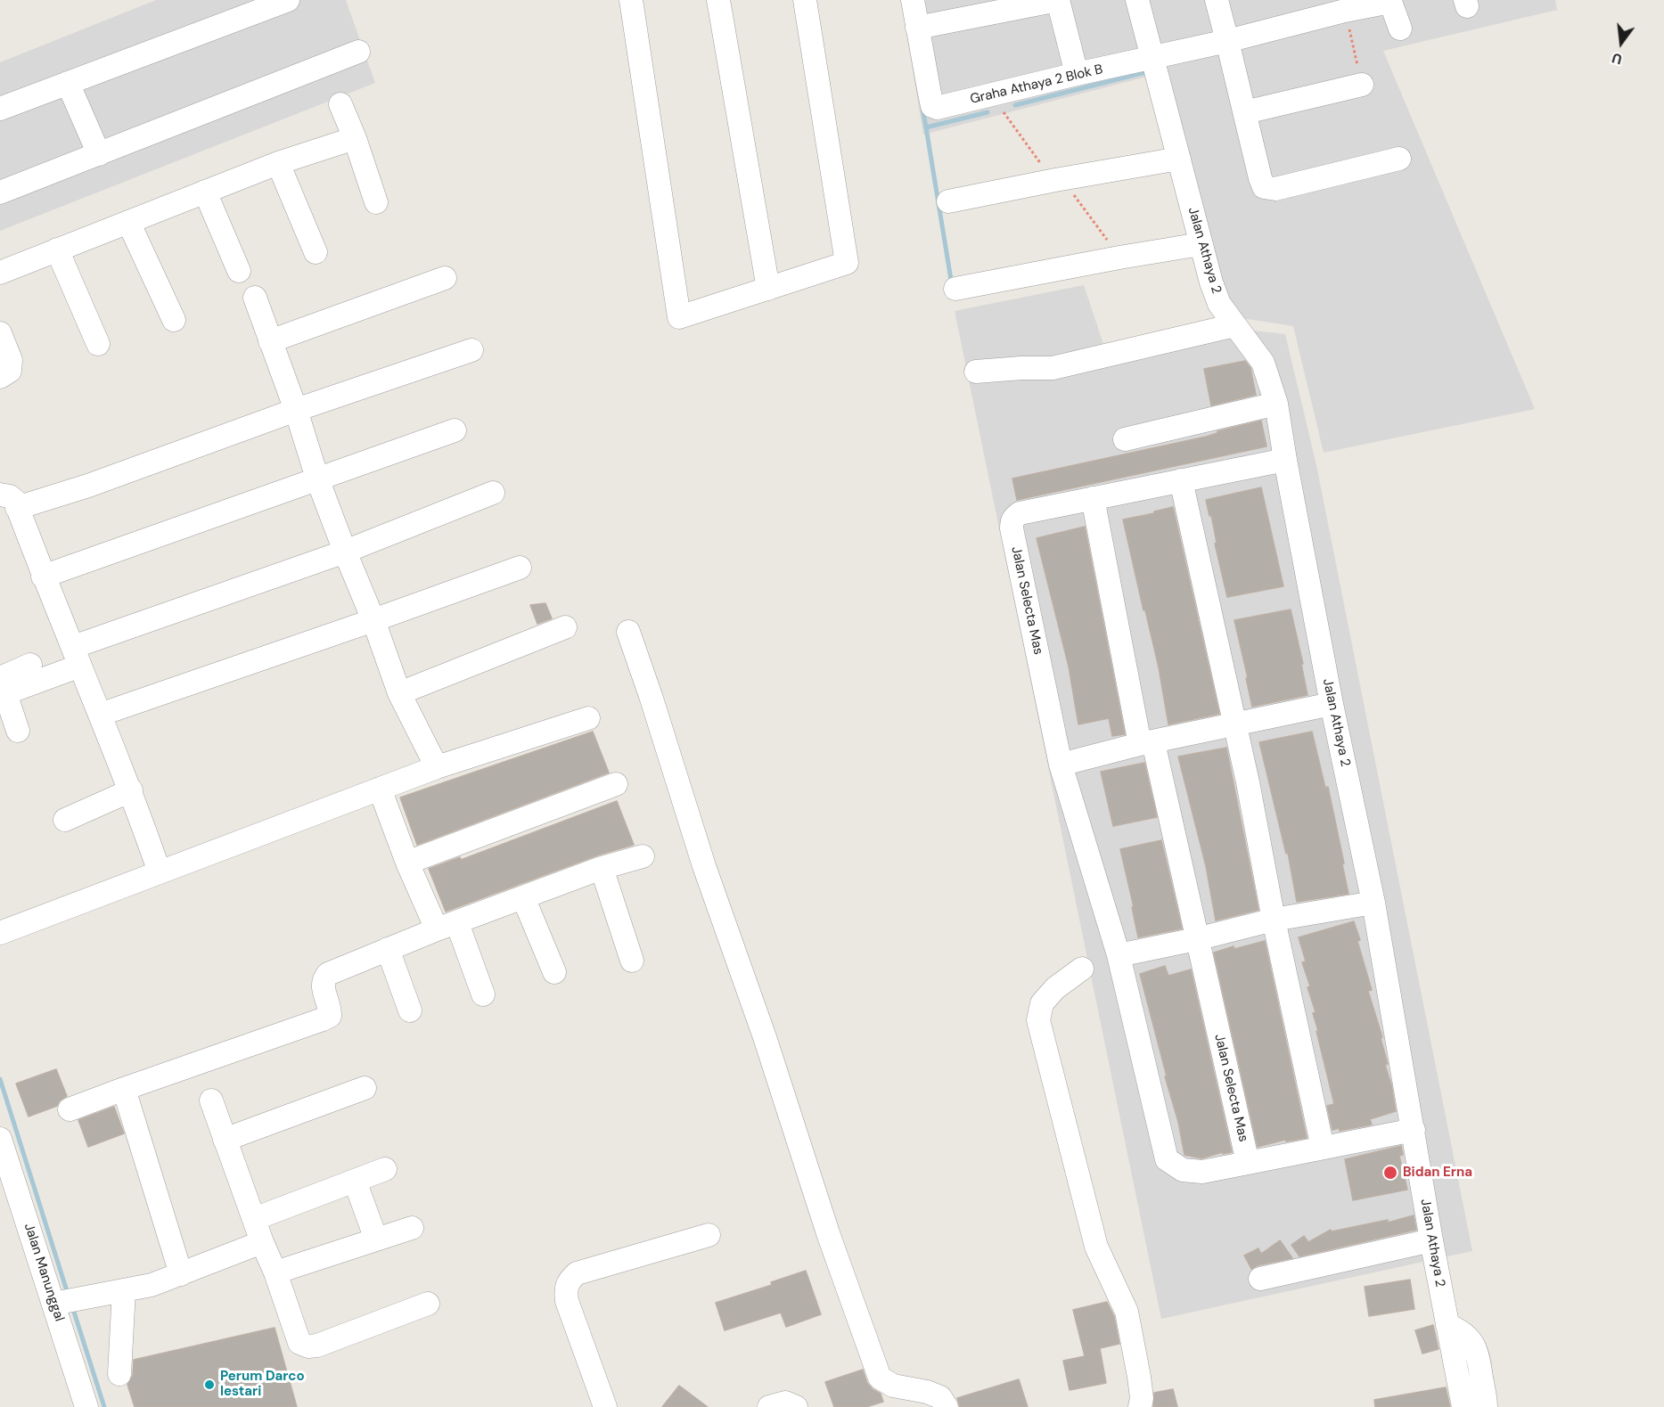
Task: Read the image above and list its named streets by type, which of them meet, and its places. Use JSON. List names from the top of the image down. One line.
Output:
{"streets":{"street":["Graha Athaya 2 Blok B","Jalan Athaya 2","Jalan Selecta Mas","Jalan Manunggal"]},"crossings":[["Graha Athaya 2 Blok B","Jalan Athaya 2"],["Jalan Athaya 2","Jalan Selecta Mas"]],"places":["Bidan Erna","Perum Darco lestari"],"north":"bottom"}
